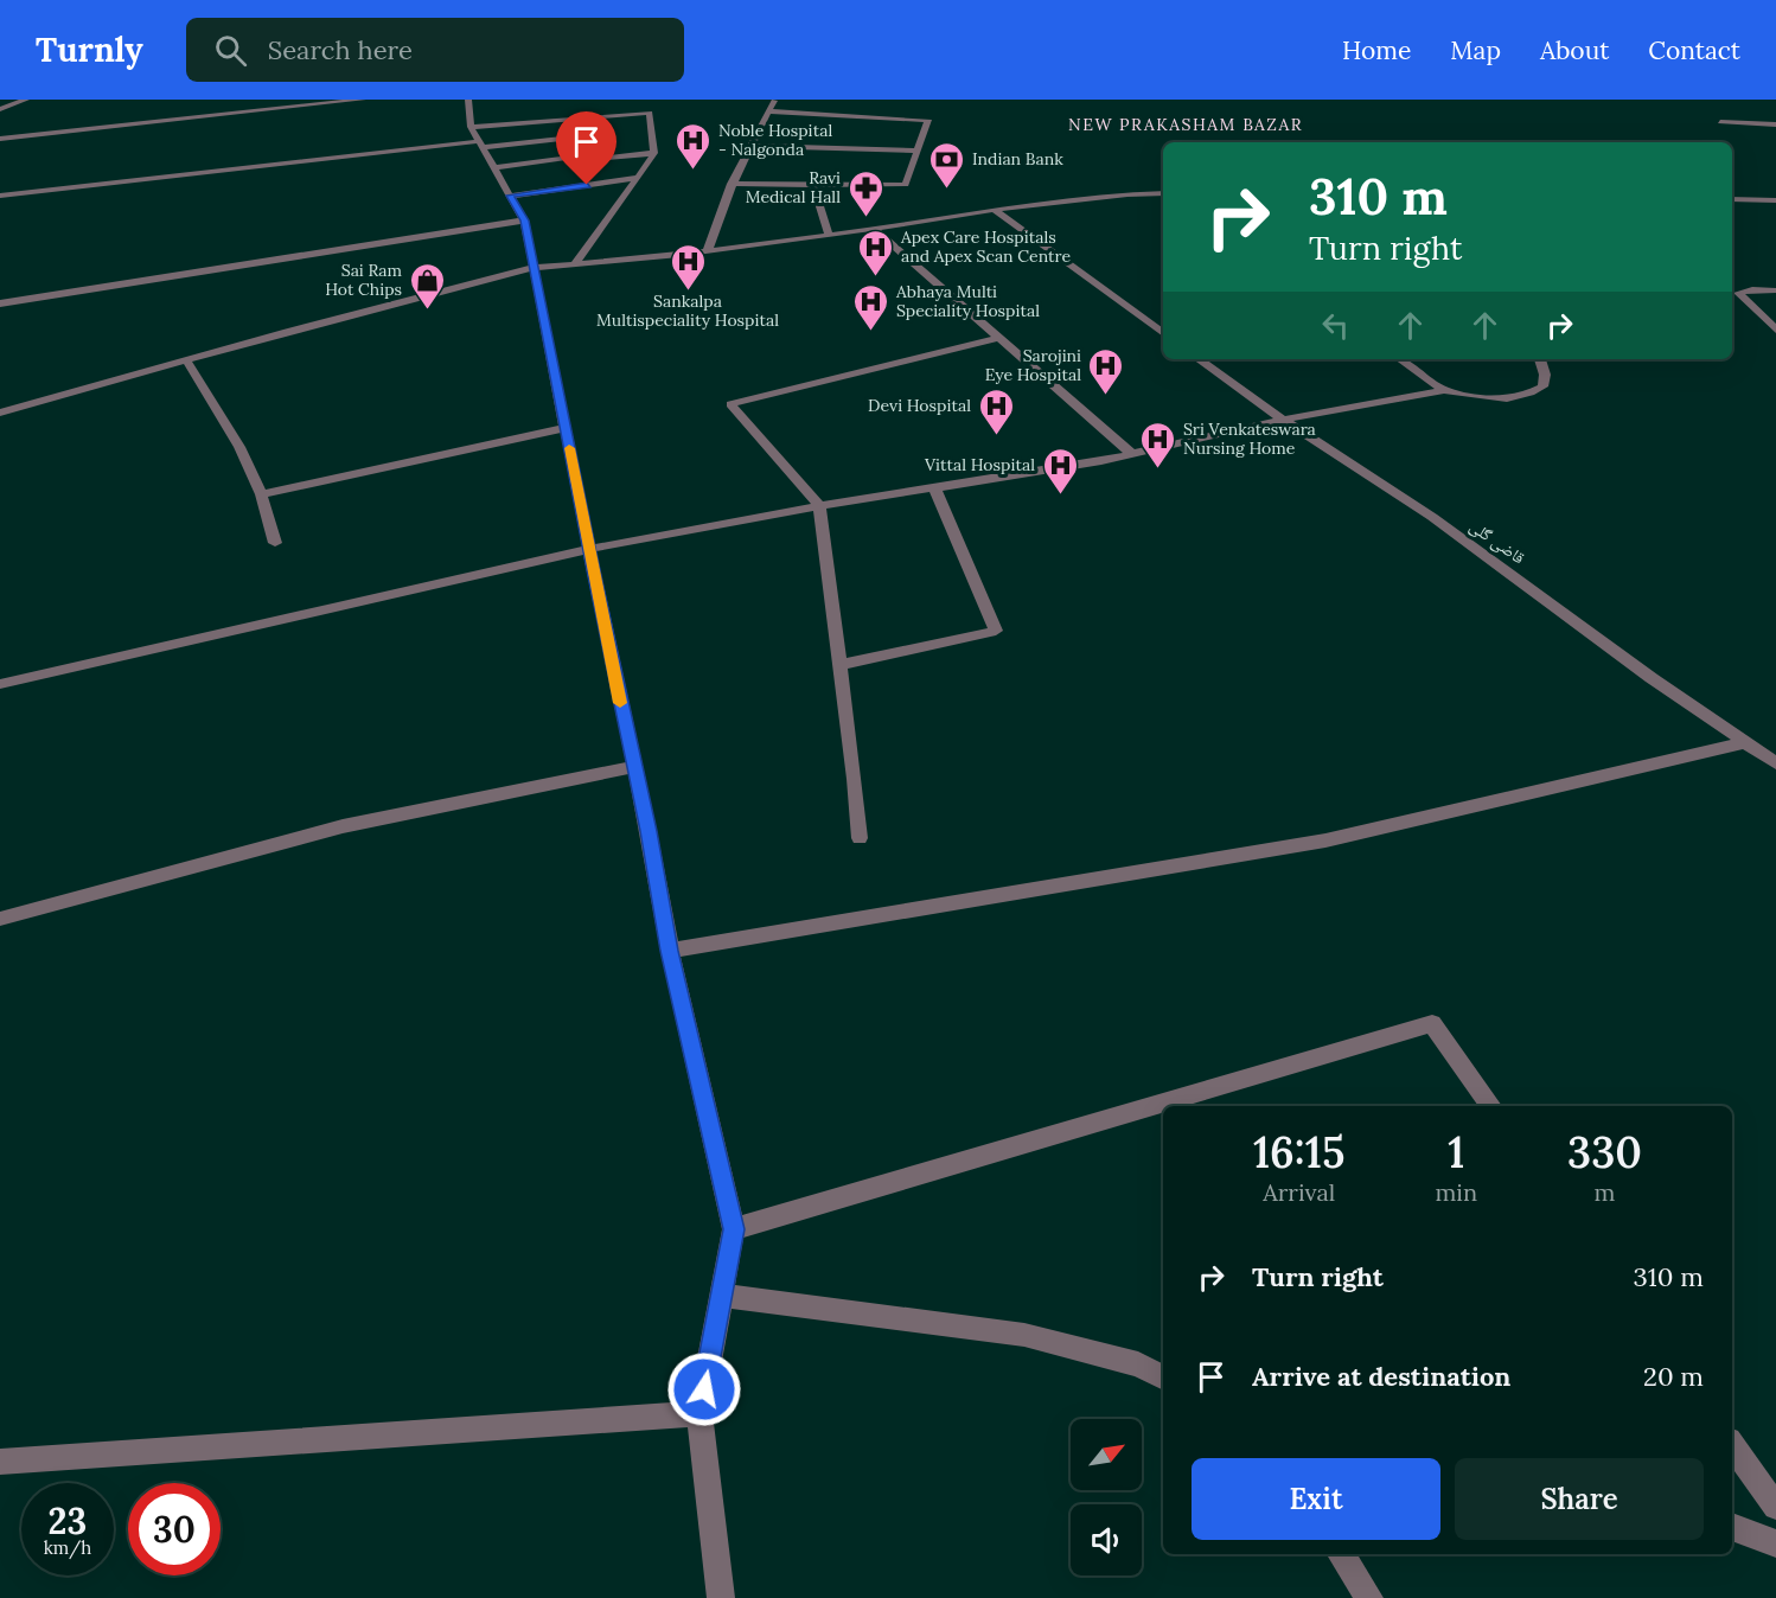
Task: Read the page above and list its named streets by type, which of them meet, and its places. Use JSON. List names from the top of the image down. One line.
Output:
{"streets":{"street":["قاضی گلی"]},"districts":["NEW PRAKASHAM BAZAR"],"places":{"hospital":["Noble Hospital - Nalgonda","Apex Care Hospitals and Apex Scan Centre","Sankalpa Multispeciality Hospital","Abhaya Multi Speciality Hospital","Sarojini Eye Hospital","Devi Hospital","Sri Venkateswara Nursing Home","Vittal Hospital"],"bank":["Indian Bank"],"pharmacy":["Ravi Medical Hall"],"shop":["Sai Ram Hot Chips"]},"north":"top right","page":{"header":"Turnly","search":"Search here","nav":["Home","Map","About","Contact"],"turn":["310 m","Turn right"],"eta":["16:15","Arrival","1","min","330","m"],"list":[{"name":"Turn right","value":"310 m"},{"name":"Arrive at destination","value":"20 m"}],"buttons":["Exit","Share"],"speed":"23 km/h","limit":"30"}}
